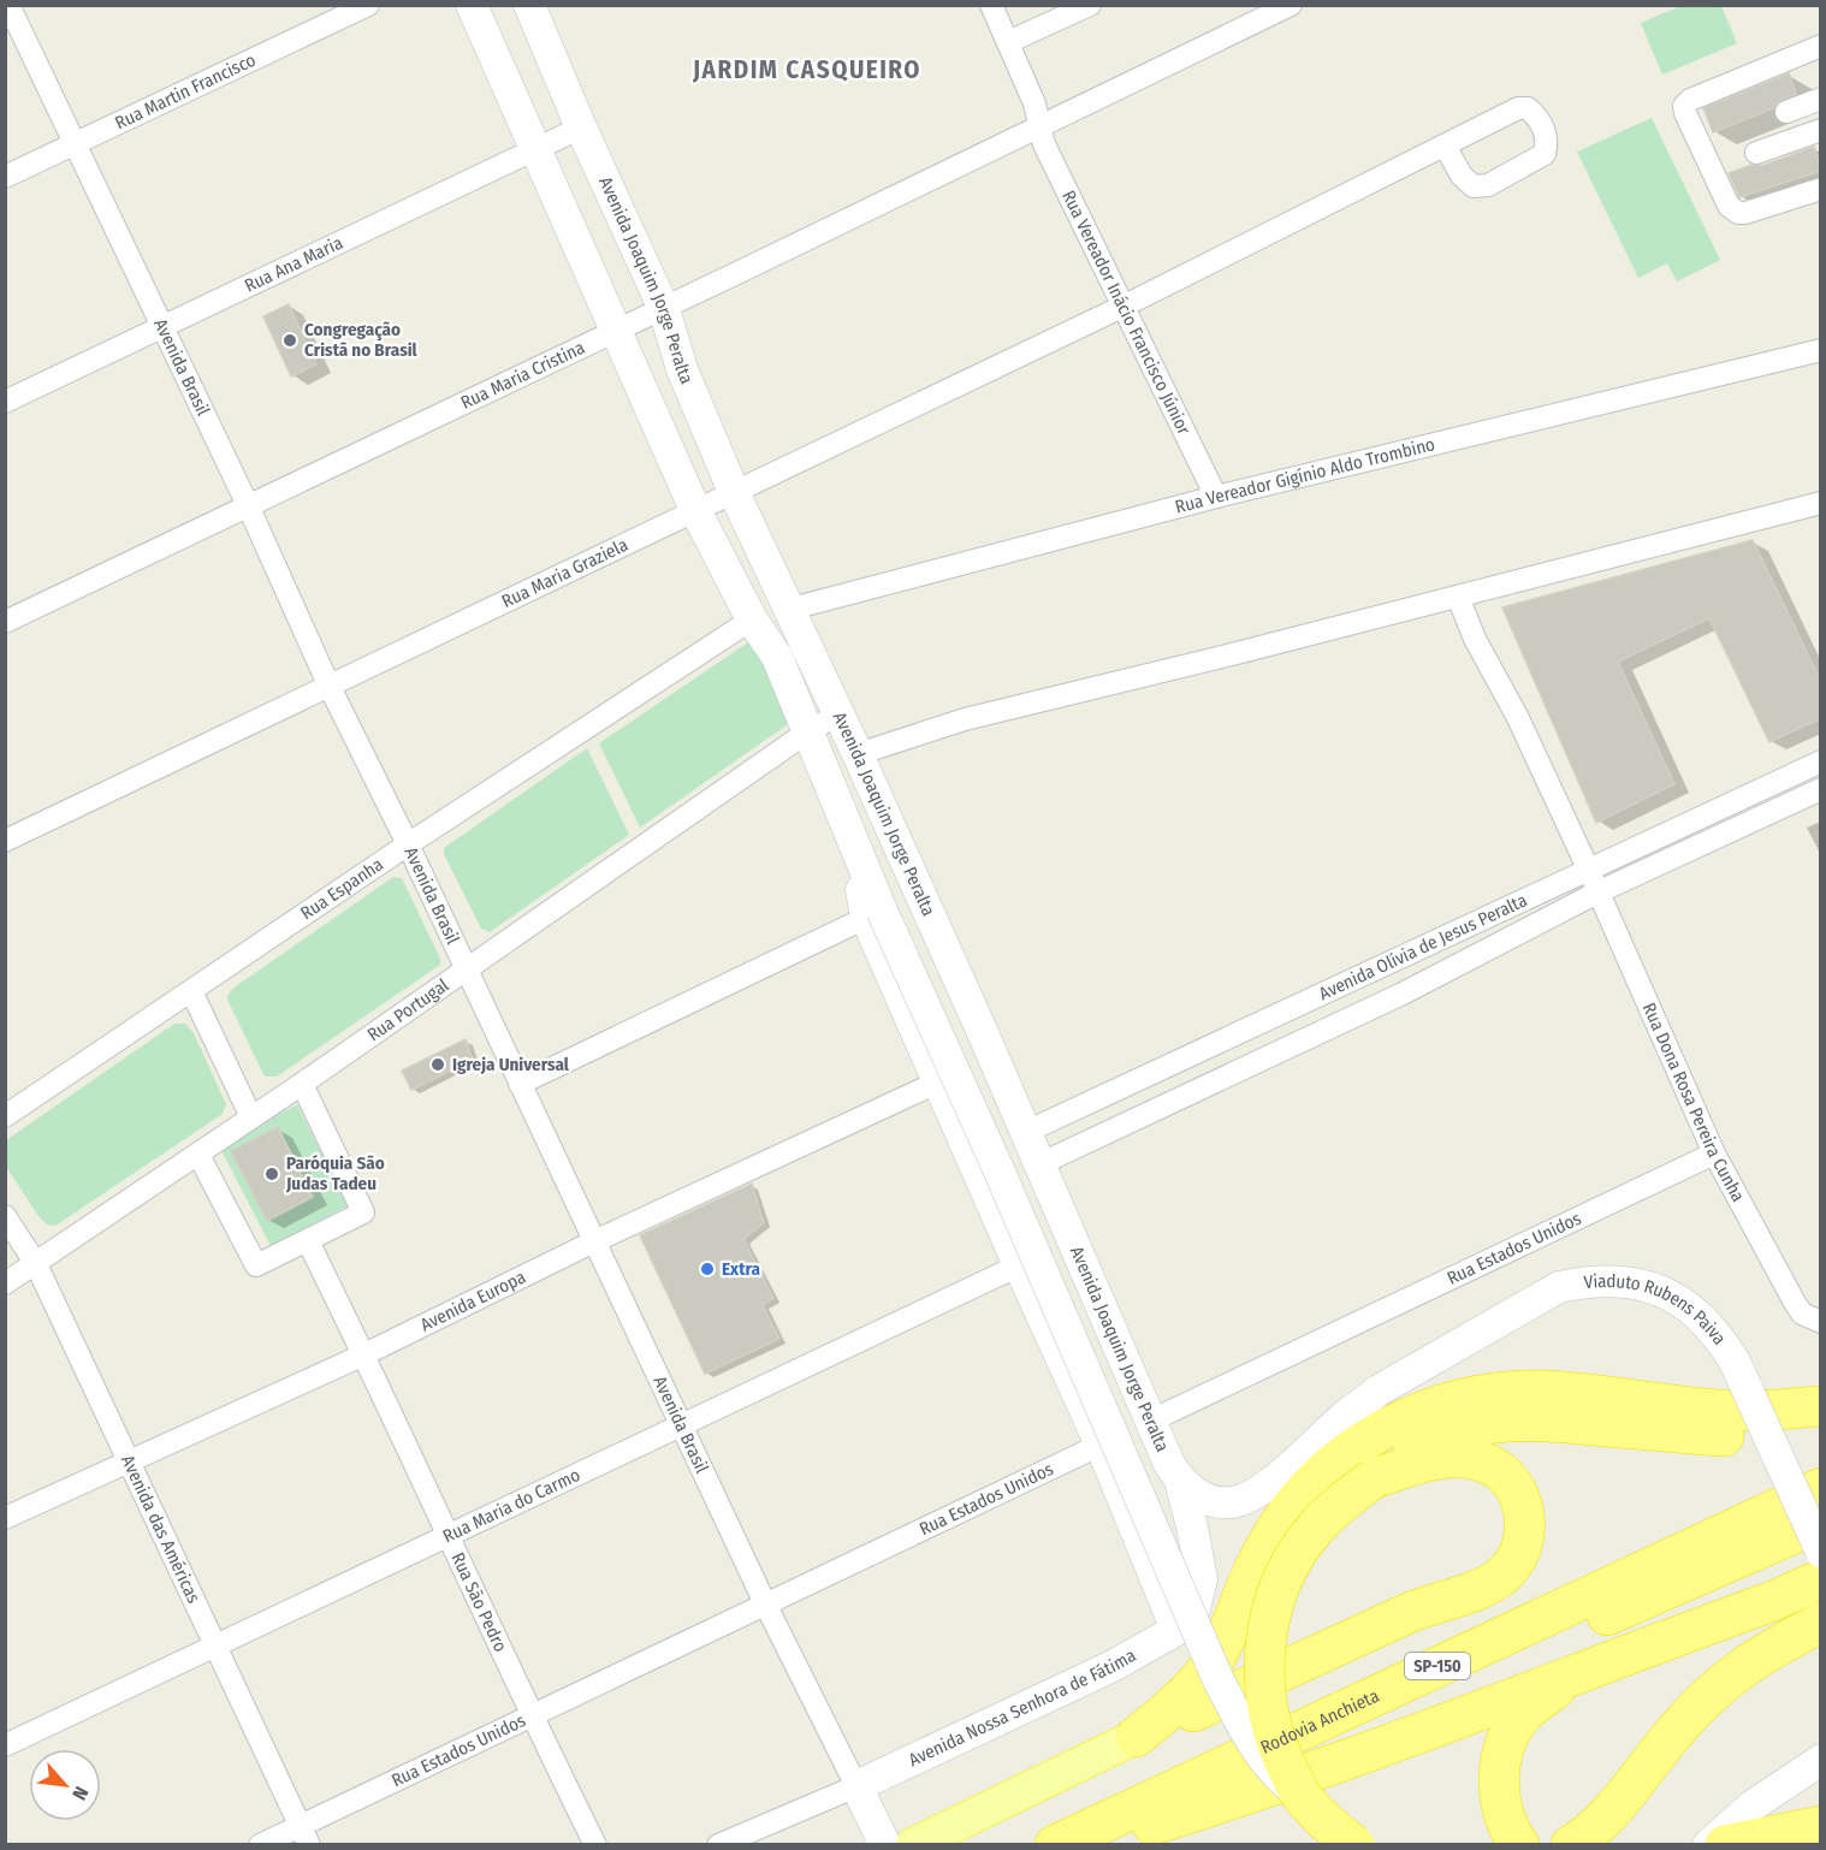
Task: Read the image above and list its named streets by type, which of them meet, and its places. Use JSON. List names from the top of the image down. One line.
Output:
{"streets":{"highway":["SP-150","Rodovia Anchieta"],"street":["Rua Martin Francisco","Rua Ana Maria","Avenida Joaquim Jorge Peralta","Rua Vereador Inácio Francisco Júnior","Avenida Brasil","Rua Maria Cristina","Rua Vereador Gigínio Aldo Trombino","Rua Maria Graziela","Rua Espanha","Avenida Olívia de Jesus Peralta","Rua Portugal","Rua Dona Rosa Pereira Cunha","Rua Estados Unidos","Avenida Europa","Viaduto Rubens Paiva","Rua Maria do Carmo","Avenida das Américas","Rua São Pedro","Avenida Nossa Senhora de Fátima"]},"crossings":[["Rua Martin Francisco","Avenida Brasil"],["Rua Ana Maria","Avenida Joaquim Jorge Peralta"],["Rua Ana Maria","Avenida Brasil"],["Avenida Joaquim Jorge Peralta","Rua Maria Cristina"],["Avenida Joaquim Jorge Peralta","Rua Vereador Gigínio Aldo Trombino"],["Avenida Joaquim Jorge Peralta","Rua Maria Graziela"],["Avenida Joaquim Jorge Peralta","Rua Espanha"],["Avenida Joaquim Jorge Peralta","Avenida Olívia de Jesus Peralta"],["Avenida Joaquim Jorge Peralta","Rua Portugal"],["Avenida Joaquim Jorge Peralta","Rua Estados Unidos"],["Avenida Joaquim Jorge Peralta","Avenida Europa"],["Avenida Joaquim Jorge Peralta","Viaduto Rubens Paiva"],["Avenida Joaquim Jorge Peralta","Rua Maria do Carmo"],["Avenida Joaquim Jorge Peralta","Avenida Nossa Senhora de Fátima"],["Rua Vereador Inácio Francisco Júnior","Rua Maria Cristina"],["Rua Vereador Inácio Francisco Júnior","Rua Vereador Gigínio Aldo Trombino"],["Rua Vereador Inácio Francisco Júnior","Rua Maria Graziela"],["Avenida Brasil","Rua Maria Cristina"],["Avenida Brasil","Rua Maria Graziela"],["Avenida Brasil","Rua Espanha"],["Avenida Brasil","Rua Portugal"],["Avenida Brasil","Rua Estados Unidos"],["Avenida Brasil","Avenida Europa"],["Avenida Brasil","Rua Maria do Carmo"],["Avenida Brasil","Avenida Nossa Senhora de Fátima"],["Avenida Olívia de Jesus Peralta","Rua Dona Rosa Pereira Cunha"],["Rua Portugal","Avenida das Américas"],["Rua Dona Rosa Pereira Cunha","Rua Estados Unidos"],["Rua Estados Unidos","Avenida das Américas"],["Rua Estados Unidos","Rua São Pedro"],["Avenida Europa","Avenida das Américas"],["Avenida Europa","Rua São Pedro"],["Viaduto Rubens Paiva","Avenida Nossa Senhora de Fátima"],["Rua Maria do Carmo","Avenida das Américas"],["Rua Maria do Carmo","Rua São Pedro"]],"districts":["JARDIM CASQUEIRO"],"places":["Congregação Cristã no Brasil","Igreja Universal","Paróquia São Judas Tadeu","Extra"],"north":"bottom right"}
